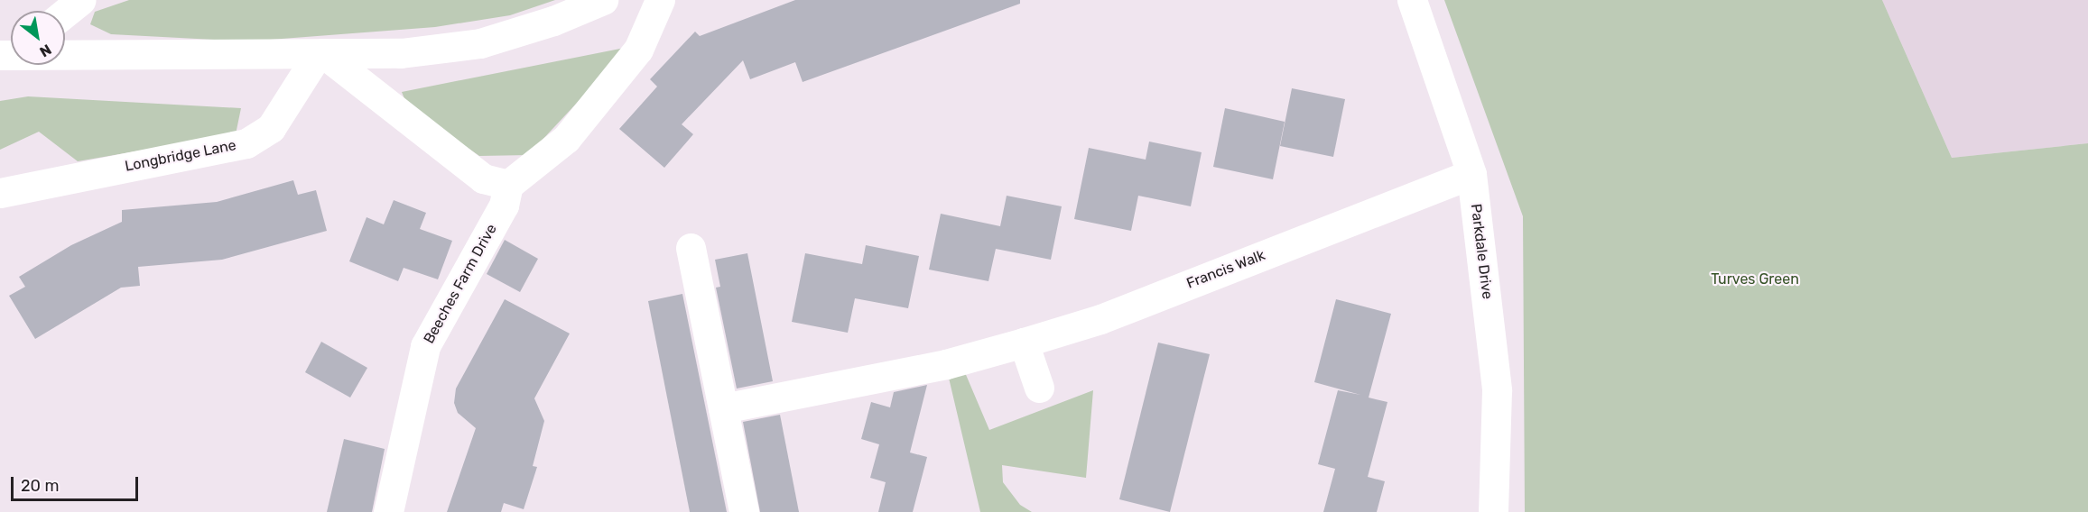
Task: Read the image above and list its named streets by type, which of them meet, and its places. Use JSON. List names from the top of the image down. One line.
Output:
{"streets":{"street":["Longbridge Lane","Parkdale Drive","Francis Walk","Beeches Farm Drive"]},"crossings":[["Parkdale Drive","Francis Walk"]],"parks":["Turves Green"],"scale_bar":"20 m","north":"bottom right"}
